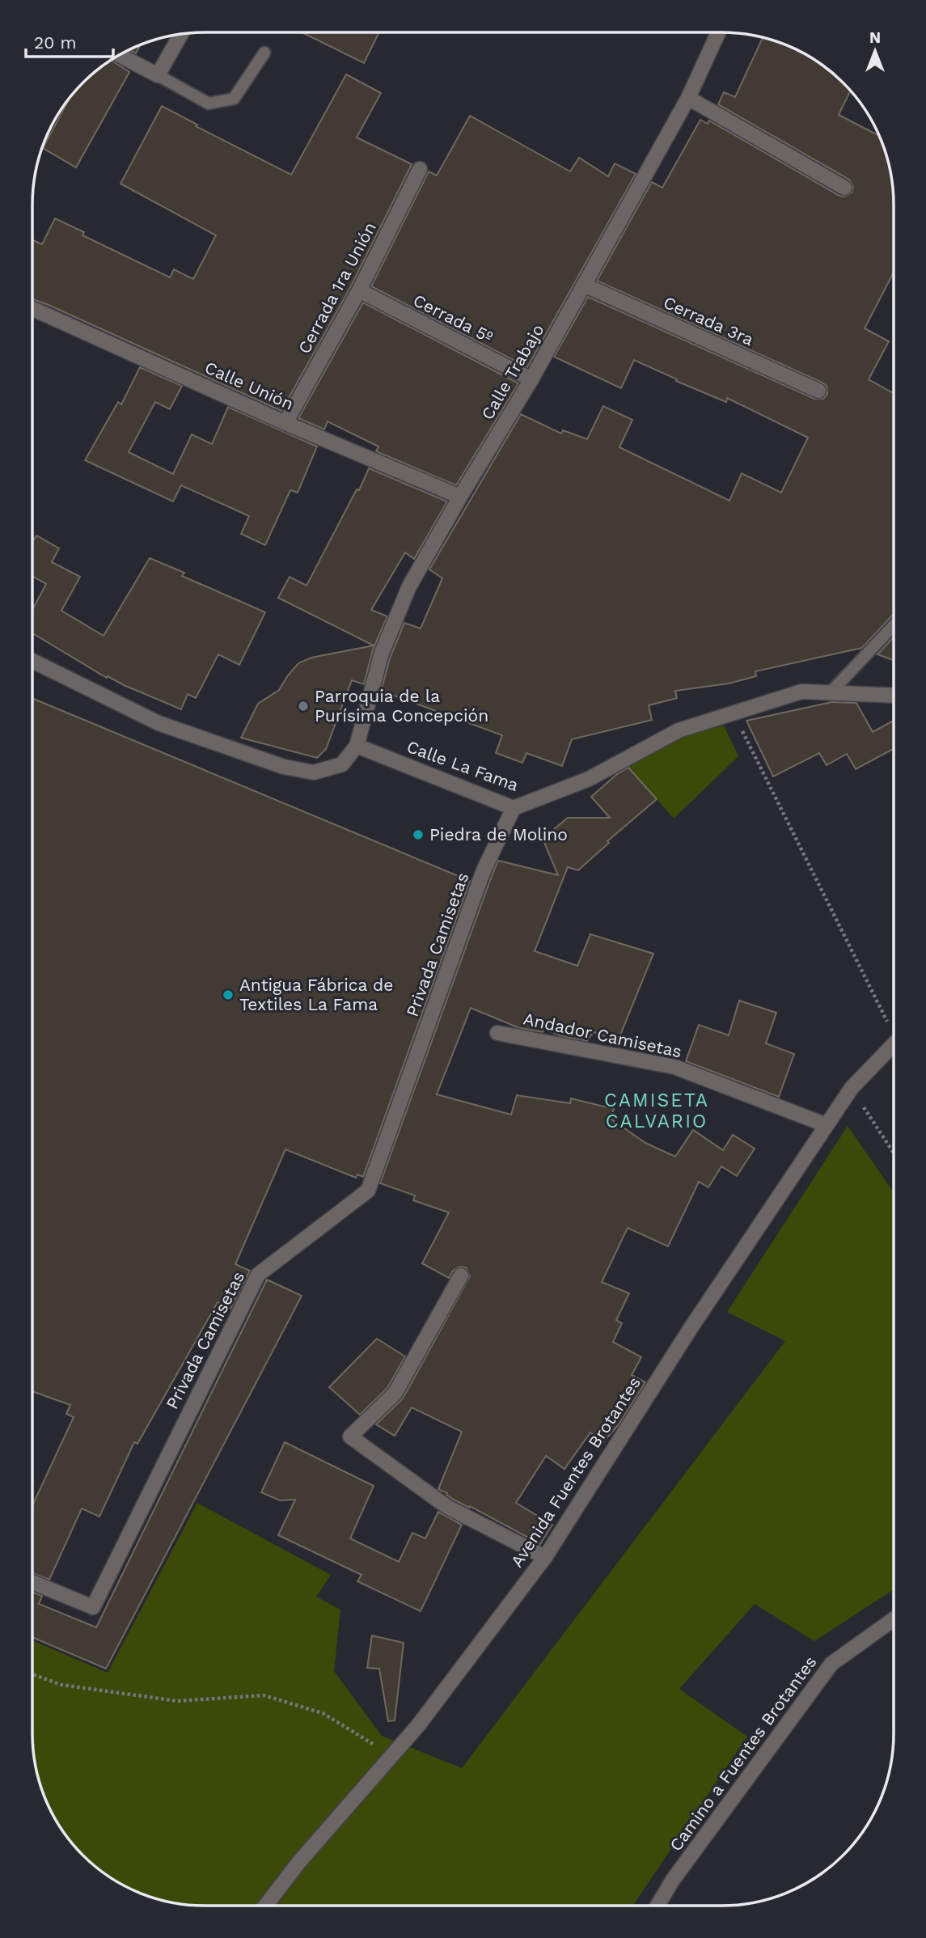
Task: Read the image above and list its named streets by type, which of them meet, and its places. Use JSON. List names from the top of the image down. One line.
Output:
{"streets":{"street":["Cerrada 1ra Unión","Cerrada 5º","Cerrada 3ra","Calle Trabajo","Calle Unión","Calle La Fama","Privada Camisetas","Andador Camisetas","Avenida Fuentes Brotantes","Camino a Fuentes Brotantes"]},"crossings":[["Cerrada 1ra Unión","Cerrada 5º"],["Cerrada 1ra Unión","Calle Unión"],["Cerrada 5º","Calle Trabajo"],["Cerrada 3ra","Calle Trabajo"],["Calle Trabajo","Calle Unión"],["Calle Trabajo","Calle La Fama"],["Calle La Fama","Privada Camisetas"],["Andador Camisetas","Avenida Fuentes Brotantes"]],"districts":["CAMISETA CALVARIO"],"places":["Parroquia de la Purísima Concepción","Piedra de Molino","Antigua Fábrica de Textiles La Fama"],"scale_bar":"20 m","north":"top"}
